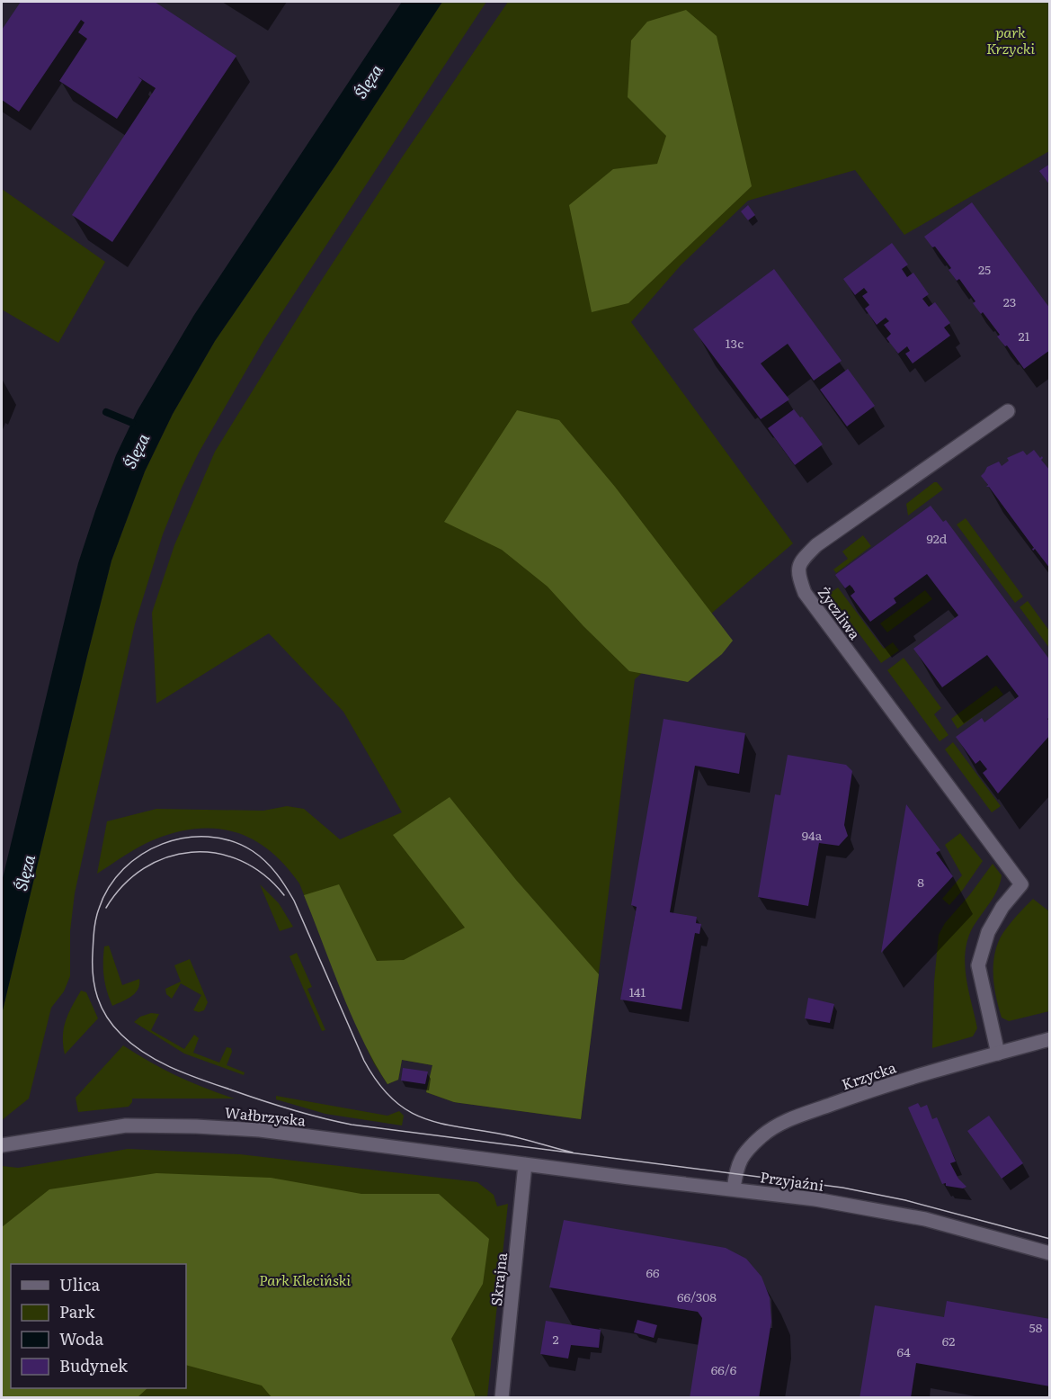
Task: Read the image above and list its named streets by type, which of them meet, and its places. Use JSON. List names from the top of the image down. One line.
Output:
{"streets":{"street":["Życzliwa","Krzycka","Wałbrzyska","Przyjaźni","Skrajna"]},"crossings":[["Życzliwa","Krzycka"],["Krzycka","Przyjaźni"],["Wałbrzyska","Przyjaźni"],["Wałbrzyska","Skrajna"],["Przyjaźni","Skrajna"]],"water":["Ślęza"],"parks":["park Krzycki","Park Kleciński"],"house_numbers":["25","23","21","13c","92d","94a","8","141","66","66/308","58","2","62","64","66/6"],"legend":["Ulica","Park","Woda","Budynek"]}
